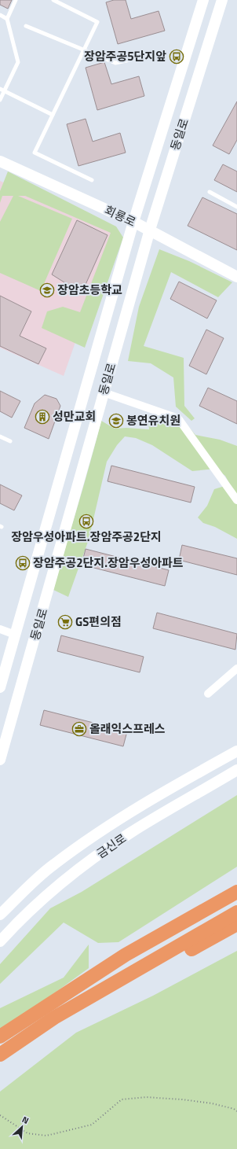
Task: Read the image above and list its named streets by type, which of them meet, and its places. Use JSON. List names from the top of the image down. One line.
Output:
{"streets":{"street":["동일로","회룡로","금신로"]},"crossings":[["동일로","회룡로"]],"places":{"bus stop":["장암주공5단지앞","장암우성아파트.장암주공2단지","장암주공2단지.장암우성아파트"],"school or university":["장암초등학교","봉연유치원"],"building":["성만교회"],"supermarket":["GS편의점"],"office":["올래익스프레스"]},"north":"top right"}
